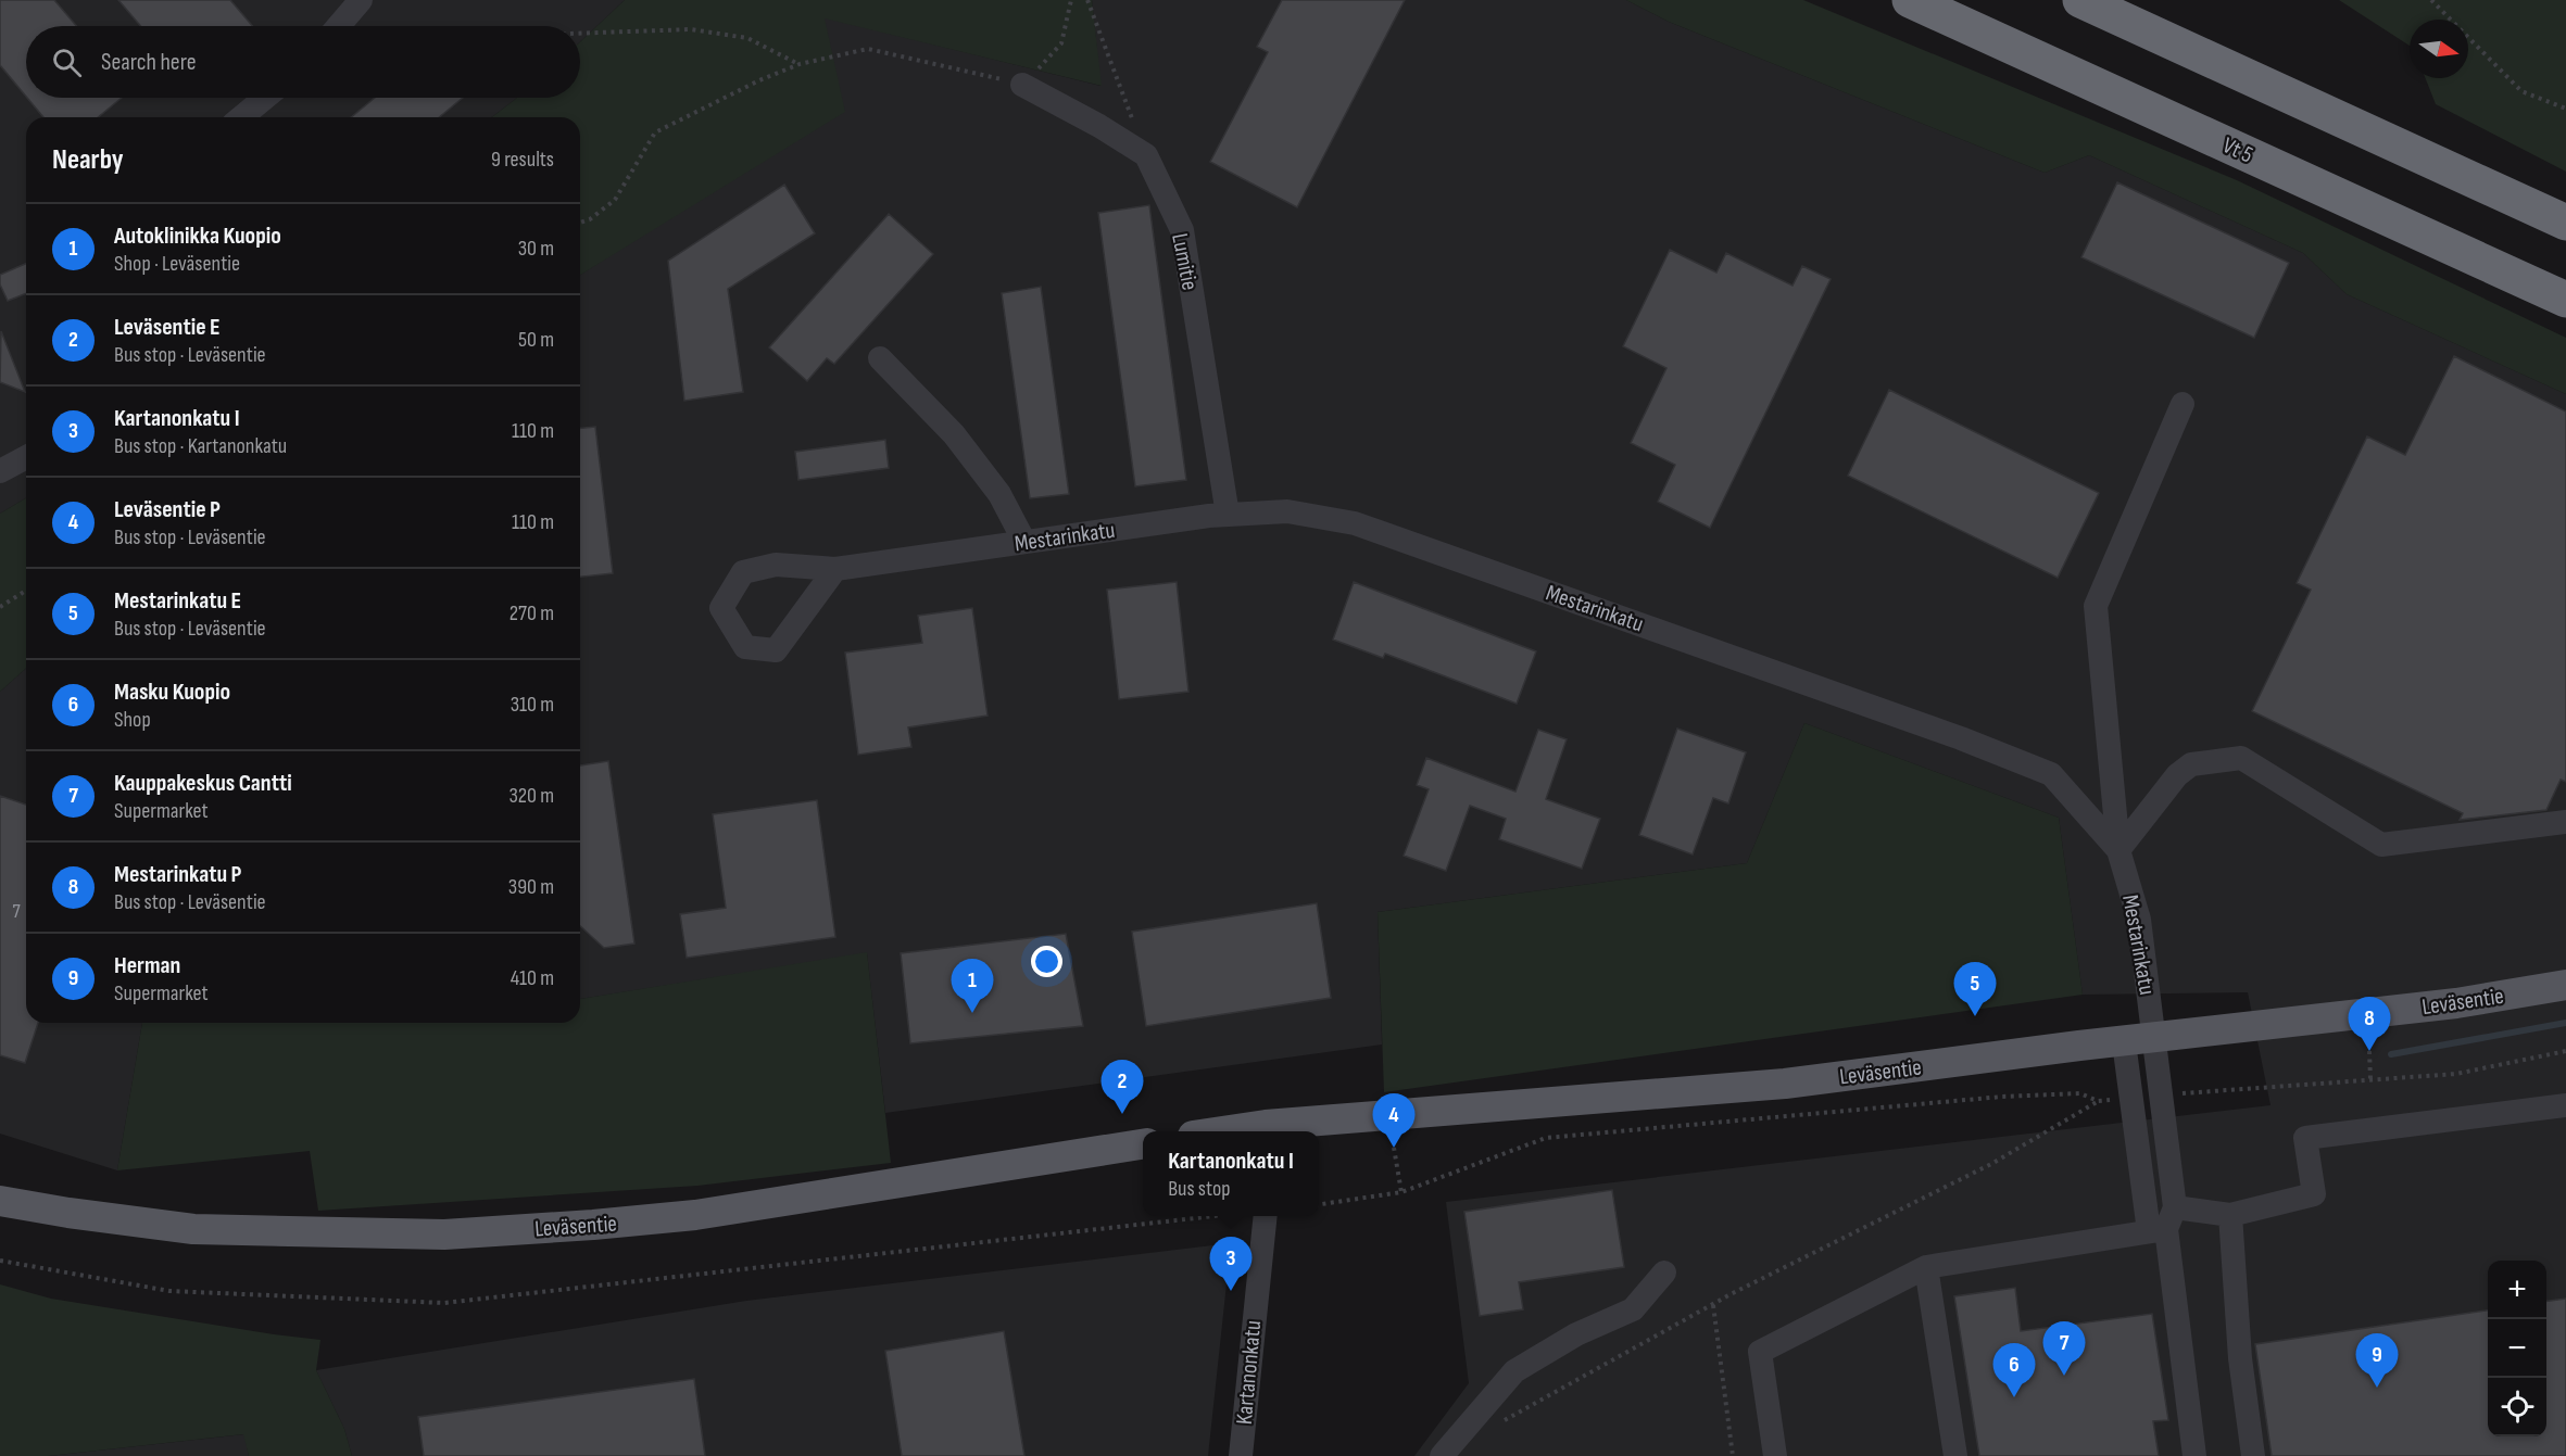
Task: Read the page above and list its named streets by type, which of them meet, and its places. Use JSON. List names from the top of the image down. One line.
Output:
{"streets":{"highway":["Vt 5"],"main road":["Leväsentie"],"street":["Lumitie","Mestarinkatu","Kartanonkatu"]},"crossings":[["Lumitie","Mestarinkatu"],["Mestarinkatu","Leväsentie"]],"house_numbers":["7"],"north":"right","page":{"search":"Search here","heading":["Nearby","9 results"],"list":[{"mark":"1","name":"Autoklinikka Kuopio","note":"Shop · Leväsentie","value":"30 m"},{"mark":"2","name":"Leväsentie E","note":"Bus stop · Leväsentie","value":"50 m"},{"mark":"3","name":"Kartanonkatu I","note":"Bus stop · Kartanonkatu","value":"110 m"},{"mark":"4","name":"Leväsentie P","note":"Bus stop · Leväsentie","value":"110 m"},{"mark":"5","name":"Mestarinkatu E","note":"Bus stop · Leväsentie","value":"270 m"},{"mark":"6","name":"Masku Kuopio","note":"Shop","value":"310 m"},{"mark":"7","name":"Kauppakeskus Cantti","note":"Supermarket","value":"320 m"},{"mark":"8","name":"Mestarinkatu P","note":"Bus stop · Leväsentie","value":"390 m"},{"mark":"9","name":"Herman","note":"Supermarket","value":"410 m"}],"pins":["1","5","8","2","4","3","7","9","6"],"popup":["Kartanonkatu I","Bus stop"],"map_buttons":["+","−"]}}
